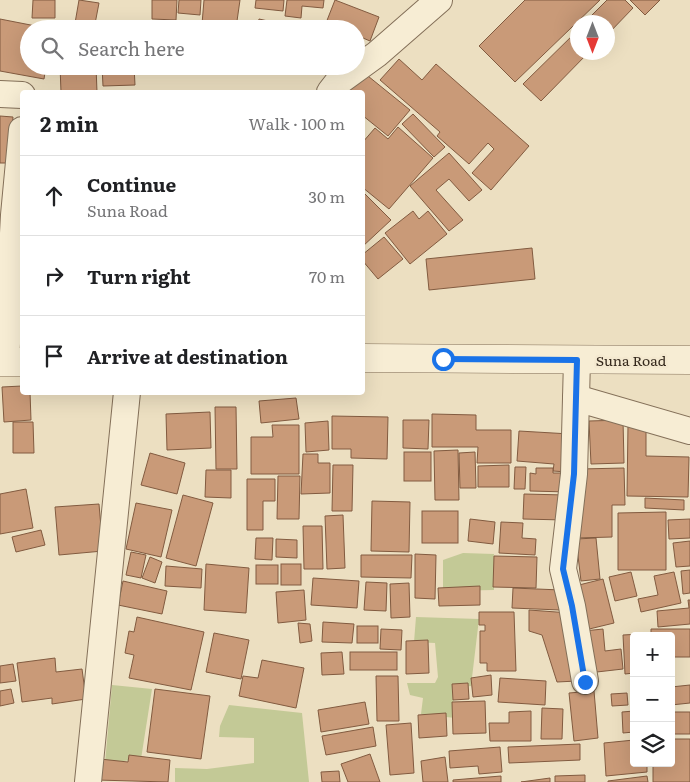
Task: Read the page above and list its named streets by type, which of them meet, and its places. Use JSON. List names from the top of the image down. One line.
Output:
{"streets":{"street":["Suna Road"]},"north":"bottom","page":{"search":"Search here","heading":["2 min","Walk · 100 m"],"list":[["Continue","Suna Road","30 m"],["Turn right","70 m"],"Arrive at destination"],"map_buttons":["+","−"]}}
